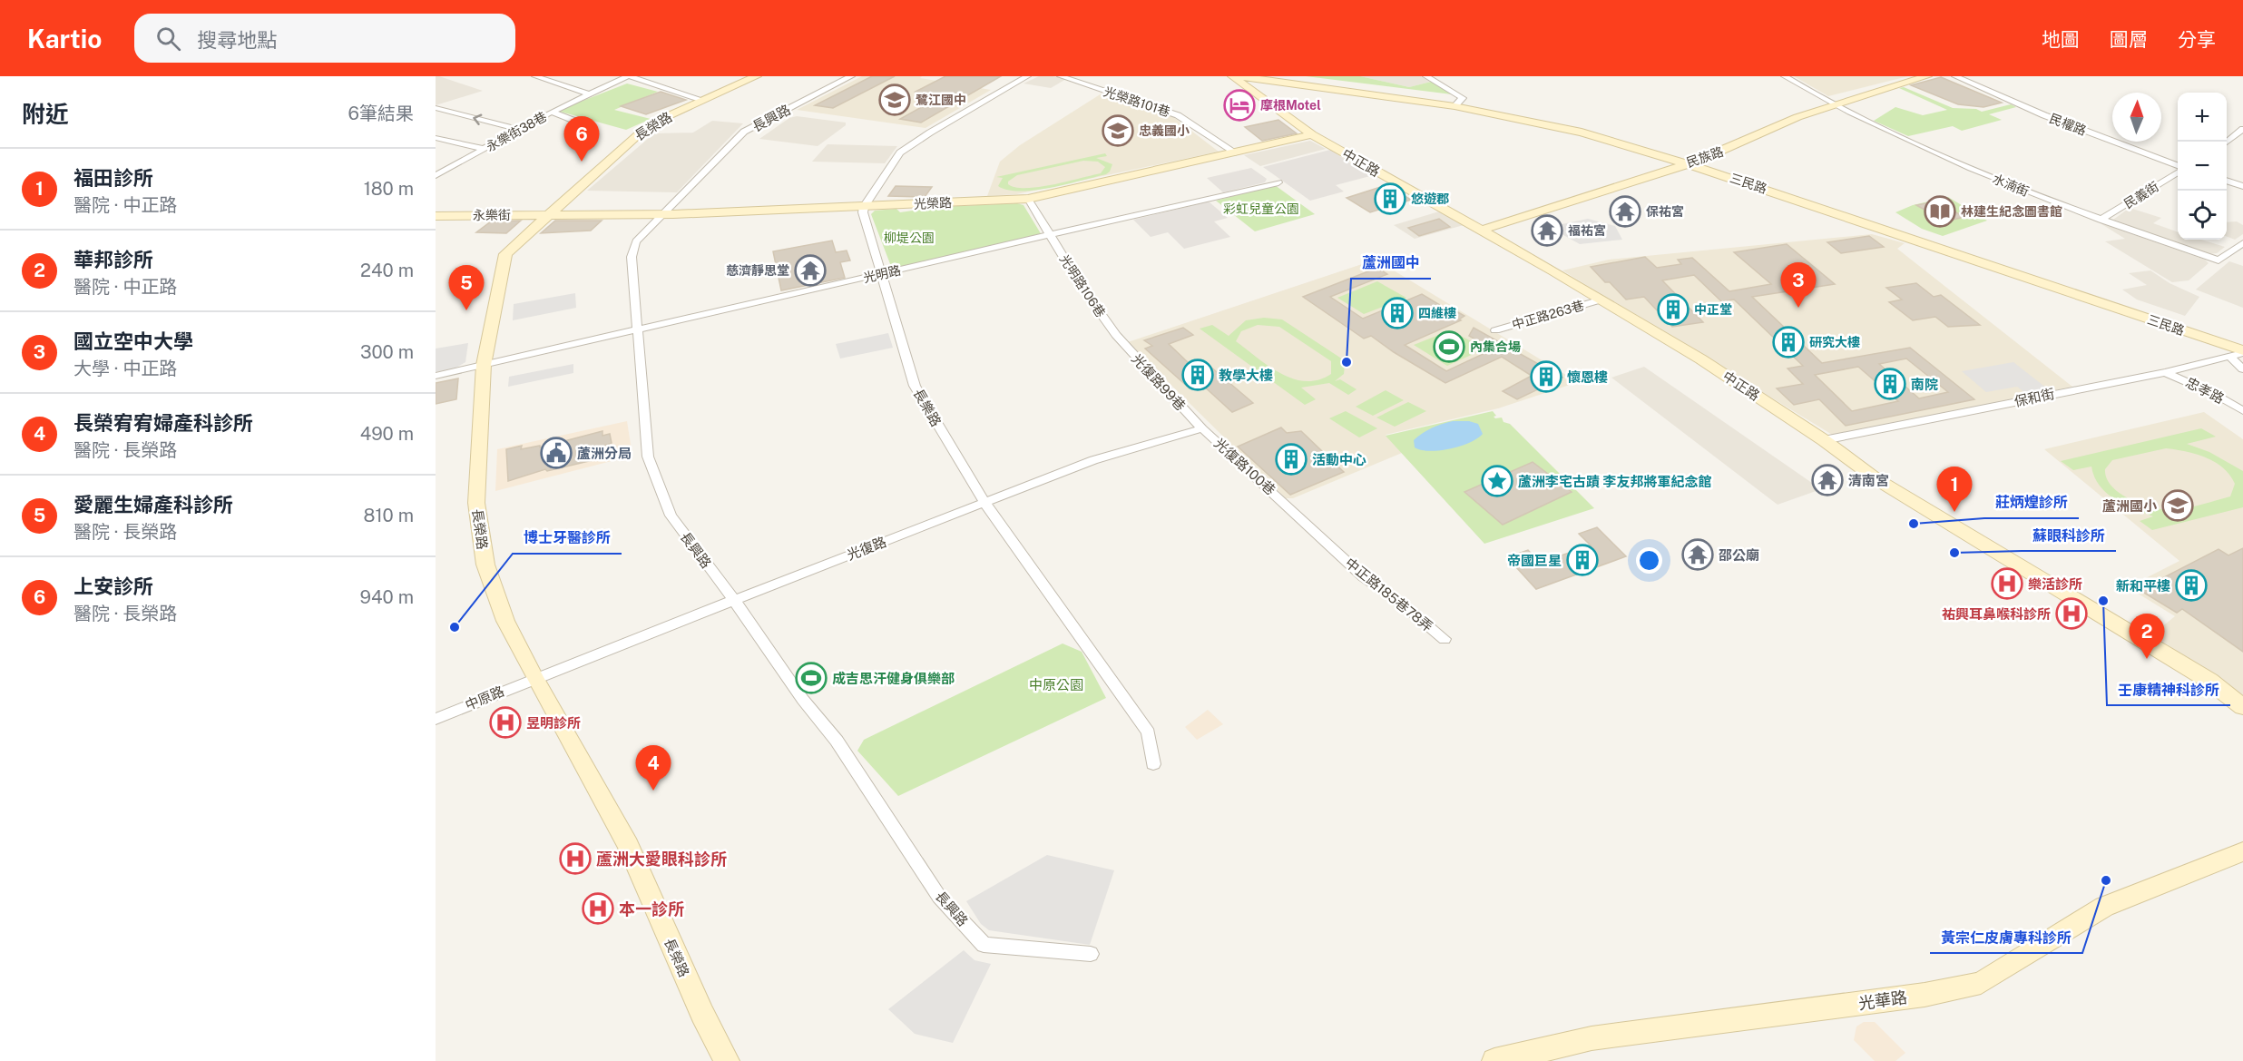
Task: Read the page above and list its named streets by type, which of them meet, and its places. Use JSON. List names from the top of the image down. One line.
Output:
{"streets":{"street":["光榮路101巷","長興路","民權路","長榮路","永樂街38巷","民族路","中正路","三民路","水湳街","民義街","光榮路","永樂街","光明路","光明路106巷","中正路263巷","光復路99巷","忠孝路","保和街","長樂路","光復路100巷","光復路","中正路185巷78弄","中原路","光華路"]},"crossings":[["光榮路101巷","光榮路"],["長興路","光榮路"],["長興路","光明路"],["長興路","光復路"],["長榮路","光榮路"],["長榮路","永樂街"],["長榮路","光明路"],["長榮路","光復路"],["長榮路","中原路"],["民族路","中正路"],["民族路","三民路"],["民族路","水湳街"],["中正路","光榮路"],["中正路","中正路263巷"],["中正路","保和街"],["三民路","保和街"],["水湳街","民義街"],["光榮路","永樂街"],["光榮路","光明路106巷"],["光榮路","長樂路"],["光明路","光明路106巷"],["光明路","長樂路"],["光明路106巷","光復路99巷"],["光復路99巷","光復路100巷"],["光復路99巷","光復路"],["忠孝路","保和街"],["長樂路","光復路"],["光復路100巷","光復路"],["光復路100巷","中正路185巷78弄"],["光復路","中原路"]],"parks":["彩虹兒童公園","柳堤公園","中原公園"],"places":{"school or university":["鷺江國中","忠義國小","蘆洲國小"],"hotel":["摩根Motel"],"building":["悠遊郡","中正堂","四維樓","研究大樓","教學大樓","懷恩樓","南院","活動中心","帝國巨星","新和平樓"],"temple":["保祐宮","福祐宮","慈濟靜思堂","清南宮","邵公廟"],"library":["林建生紀念圖書館"],"sports":["內集合場","成吉思汗健身俱樂部"],"other":["蘆洲國中","莊炳煌診所","蘇眼科診所","壬康精神科診所","博士牙醫診所","黃宗仁皮膚專科診所"],"public building":["蘆洲分局"],"place":["蘆洲李宅古蹟 李友邦將軍紀念館"],"hospital":["樂活診所","祐興耳鼻喉科診所","昱明診所","蘆洲大愛眼科診所","本一診所"]},"north":"top","page":{"header":"Kartio","search":"搜尋地點","nav":["地圖","圖層","分享"],"heading":["附近","6筆結果"],"map_buttons":["+","−"],"pins":["6","3","5","1","2","4"],"list":[{"mark":"1","name":"福田診所","note":"醫院 · 中正路","value":"180 m"},{"mark":"2","name":"華邦診所","note":"醫院 · 中正路","value":"240 m"},{"mark":"3","name":"國立空中大學","note":"大學 · 中正路","value":"300 m"},{"mark":"4","name":"長榮宥宥婦產科診所","note":"醫院 · 長榮路","value":"490 m"},{"mark":"5","name":"愛麗生婦產科診所","note":"醫院 · 長榮路","value":"810 m"},{"mark":"6","name":"上安診所","note":"醫院 · 長榮路","value":"940 m"}]}}
